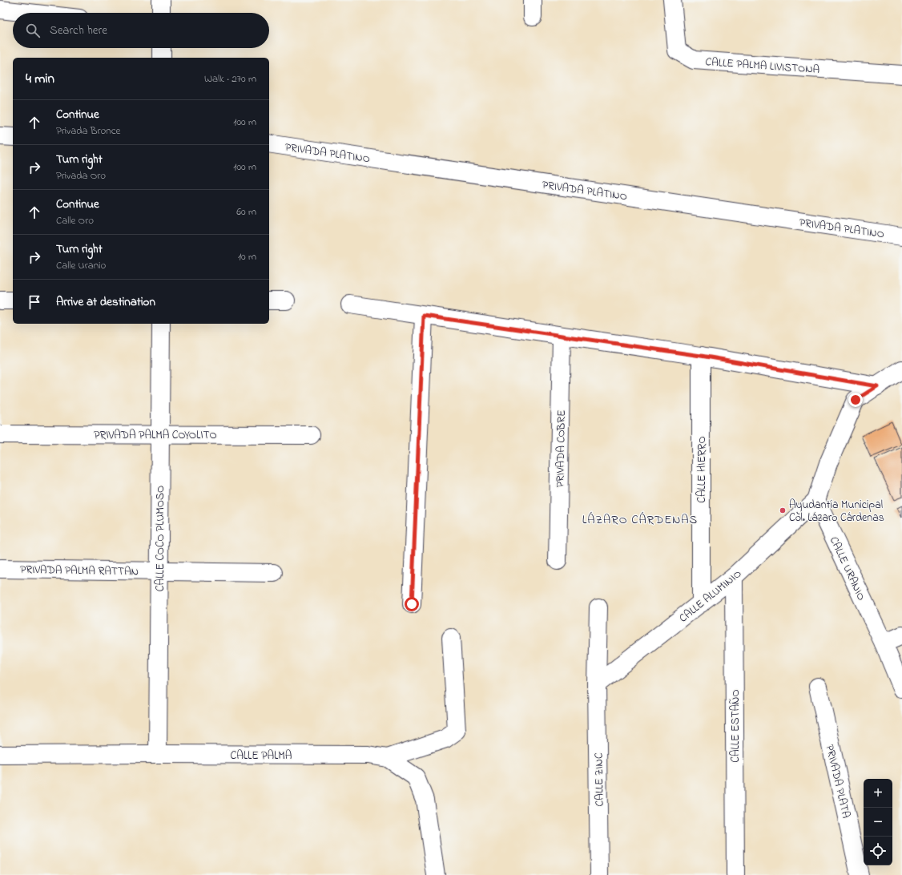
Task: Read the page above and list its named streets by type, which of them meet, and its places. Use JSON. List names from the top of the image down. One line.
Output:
{"streets":{"street":["CALLE PALMA LIVISTONA","PRIVADA PLATINO","PRIVADA PALMA COYOLITO","PRIVADA COBRE","CALLE HIERRO","CALLE COCO PLUMOSO","CALLE URANIO","PRIVADA PALMA RATTAN","CALLE ALUMINIO","CALLE ESTAÑO","CALLE PALMA","CALLE ZINC","PRIVADA PLATA"]},"crossings":[["PRIVADA PALMA COYOLITO","CALLE COCO PLUMOSO"],["CALLE HIERRO","CALLE ALUMINIO"],["CALLE COCO PLUMOSO","PRIVADA PALMA RATTAN"],["CALLE COCO PLUMOSO","CALLE PALMA"],["CALLE URANIO","CALLE ALUMINIO"],["CALLE ALUMINIO","CALLE ESTAÑO"],["CALLE ALUMINIO","CALLE ZINC"]],"districts":["LÁZARO CÁRDENAS"],"places":["Ayudantía Municipal Col. Lázaro Cárdenas"],"page":{"search":"Search here","heading":["4 min","Walk · 270 m"],"list":[["Continue","Privada Bronce","100 m"],["Turn right","Privada Oro","100 m"],["Continue","Calle Oro","60 m"],["Turn right","Calle Uranio","10 m"],"Arrive at destination"],"map_buttons":["+","−"]}}
